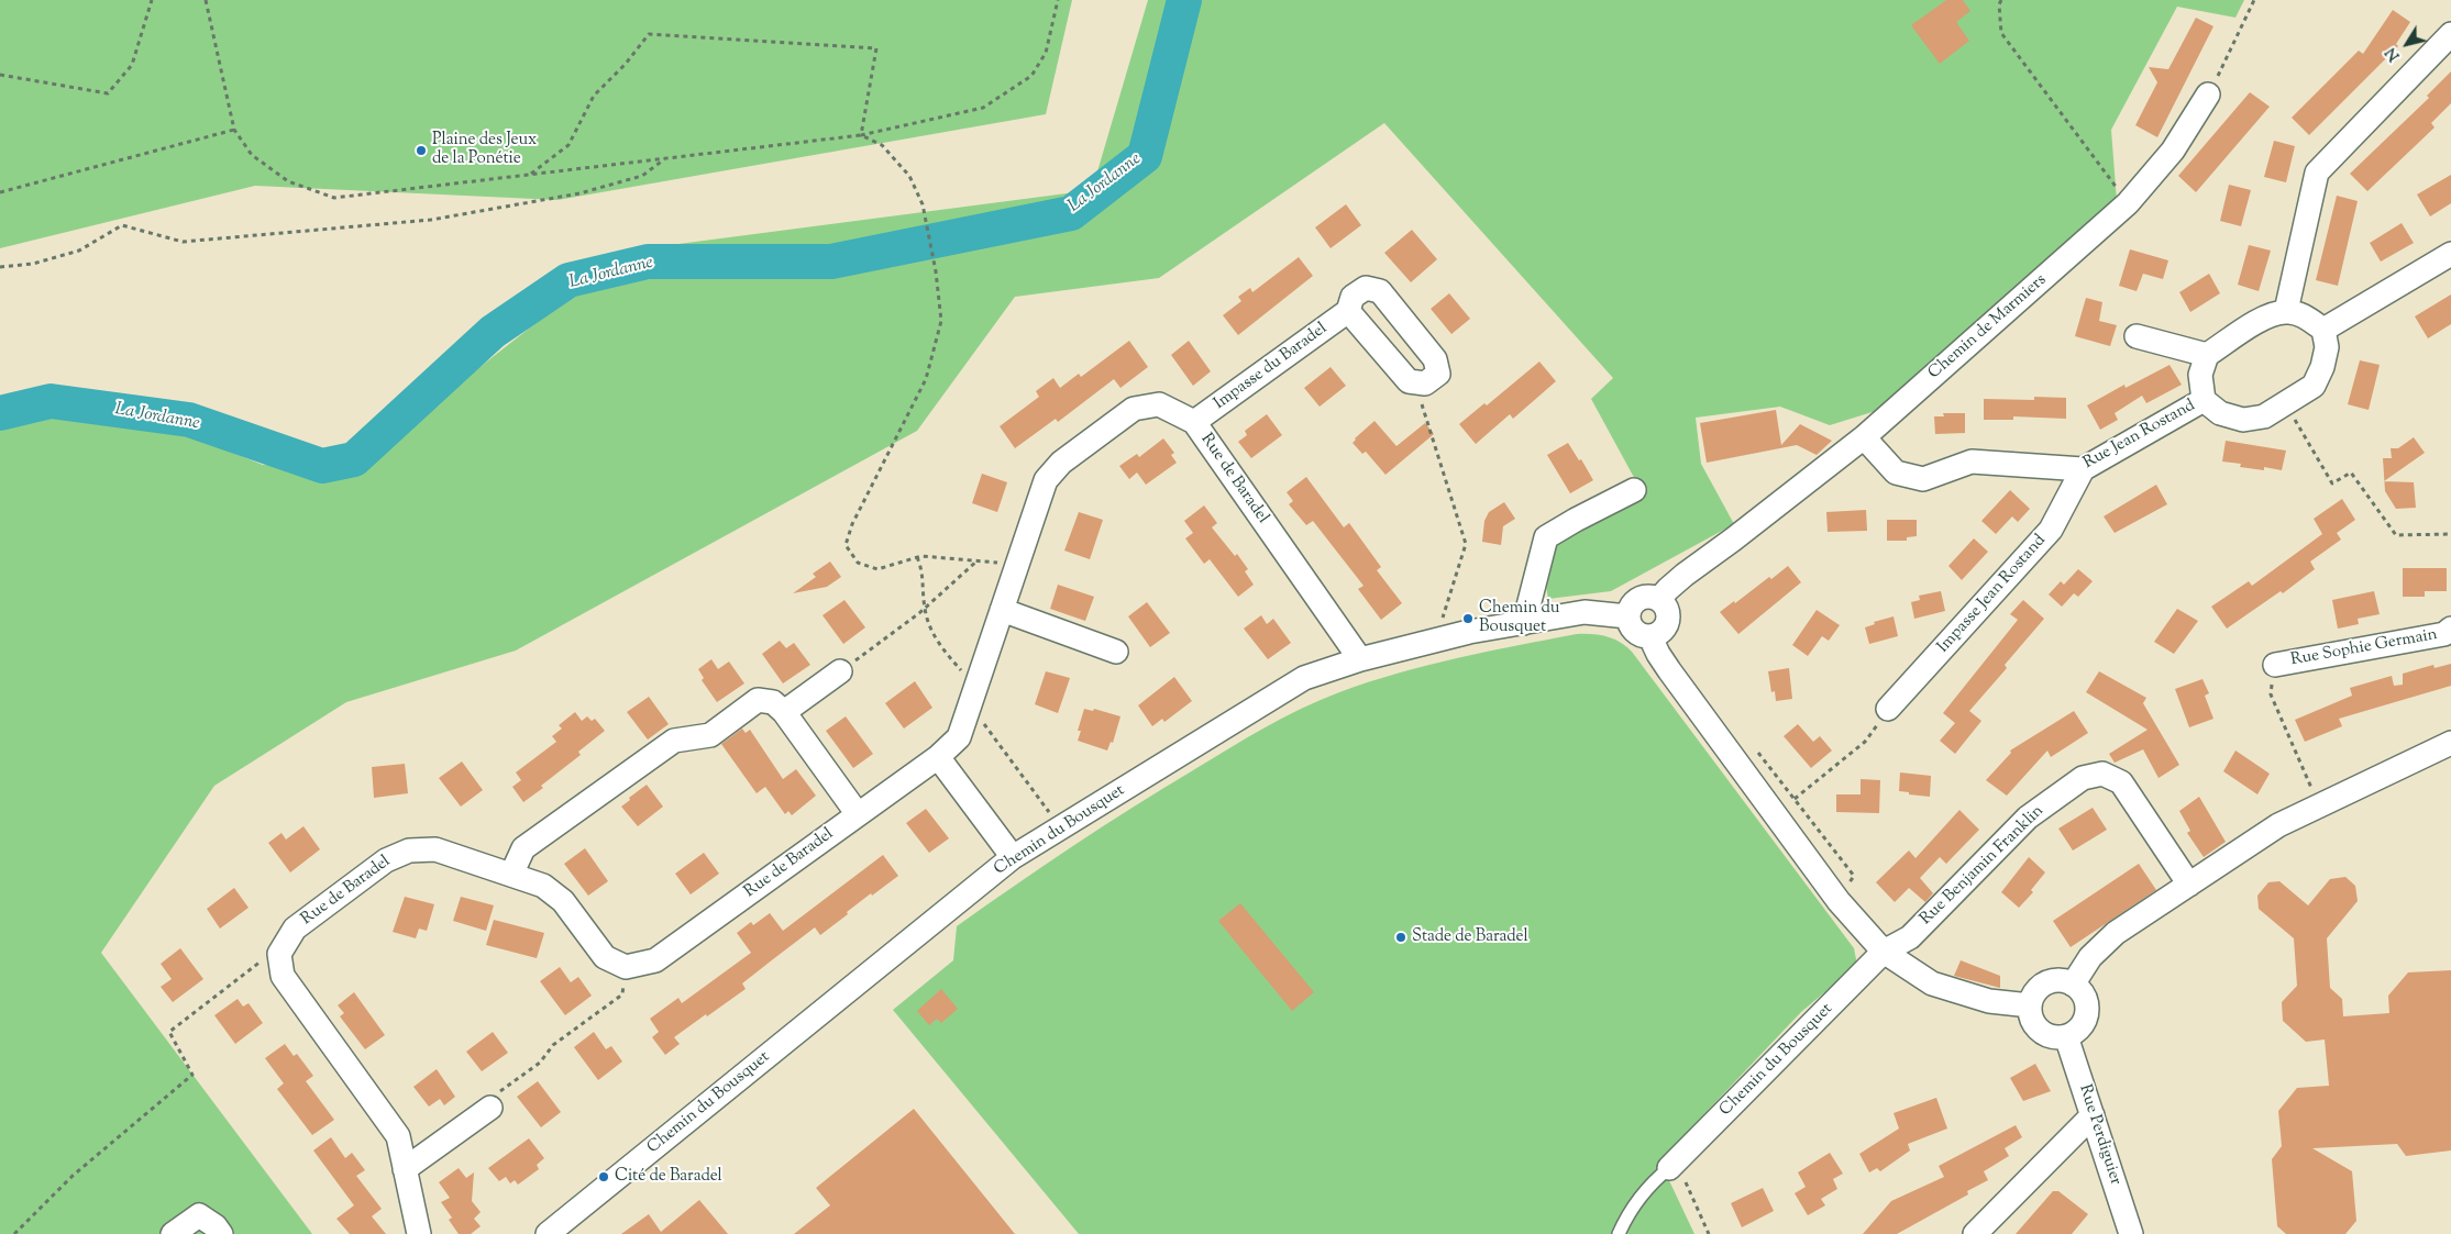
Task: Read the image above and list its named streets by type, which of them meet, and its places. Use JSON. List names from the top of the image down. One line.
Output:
{"streets":{"street":["Chemin de Marmiers","Impasse du Baradel","Rue Jean Rostand","Rue de Baradel","Impasse Jean Rostand","Rue Sophie Germain","Chemin du Bousquet","Rue Benjamin Franklin","Rue Perdiguier"]},"crossings":[["Chemin de Marmiers","Rue Jean Rostand"],["Chemin de Marmiers","Chemin du Bousquet"],["Impasse du Baradel","Rue de Baradel"],["Rue Jean Rostand","Impasse Jean Rostand"],["Rue de Baradel","Chemin du Bousquet"],["Chemin du Bousquet","Rue Benjamin Franklin"]],"water":["La Jordanne"],"places":["Plaine des Jeux de la Ponétie","Chemin du Bousquet","Stade de Baradel","Cité de Baradel"],"north":"bottom left"}
